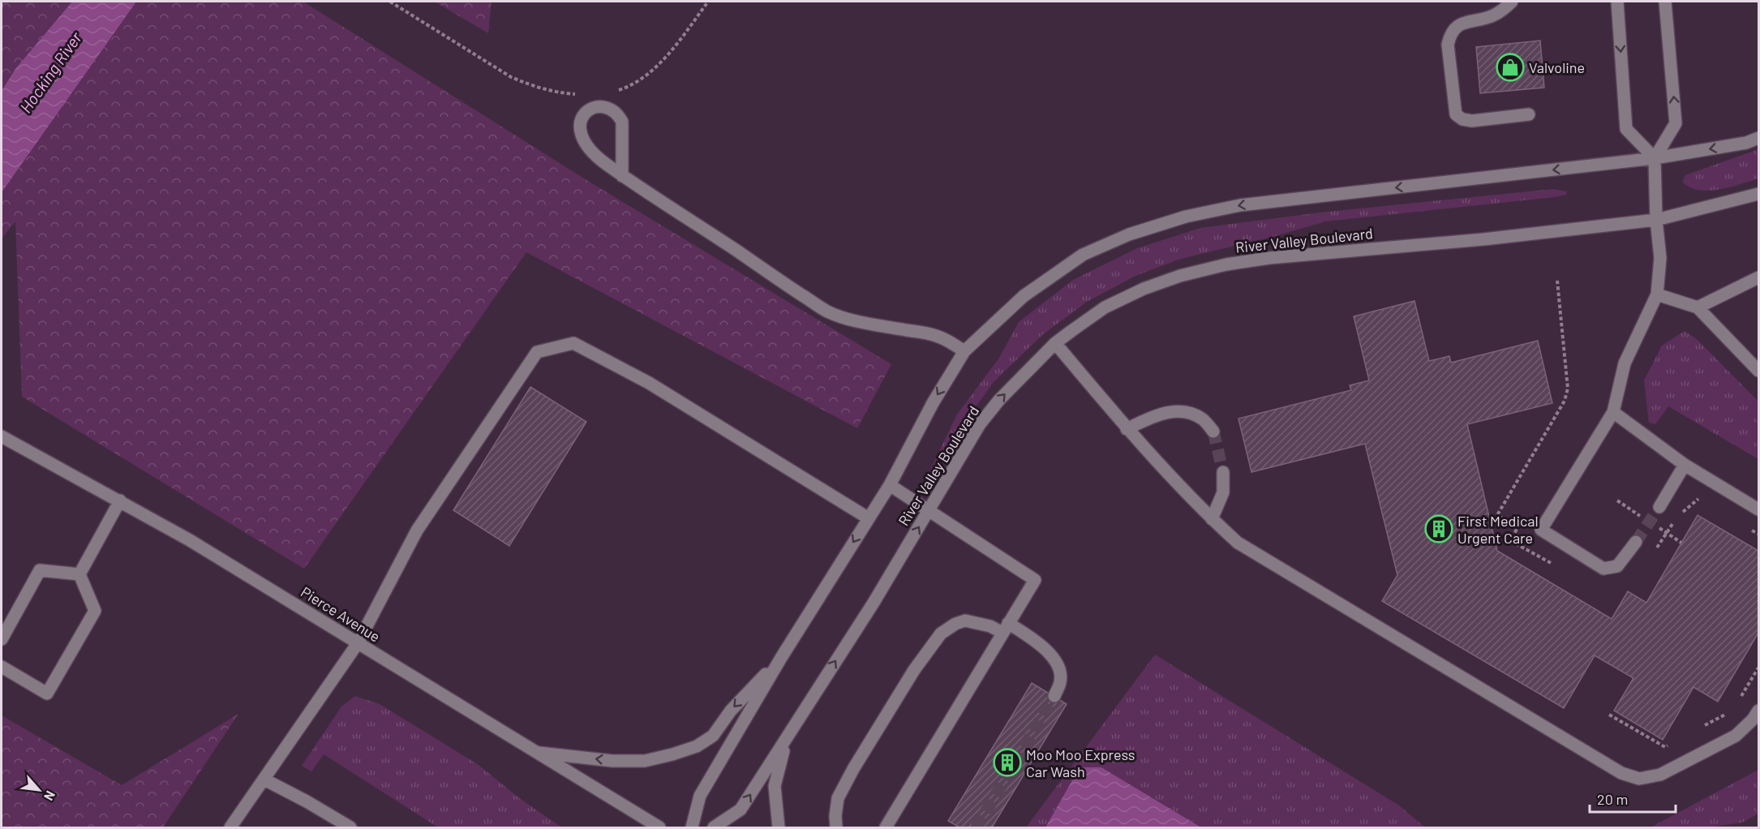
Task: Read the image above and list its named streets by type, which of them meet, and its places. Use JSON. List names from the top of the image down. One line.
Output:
{"streets":{"street":["River Valley Boulevard","Pierce Avenue"]},"water":["Hocking River"],"places":{"shop":["Valvoline"],"building":["First Medical Urgent Care","Moo Moo Express Car Wash"]},"scale_bar":"20 m","north":"bottom right"}
